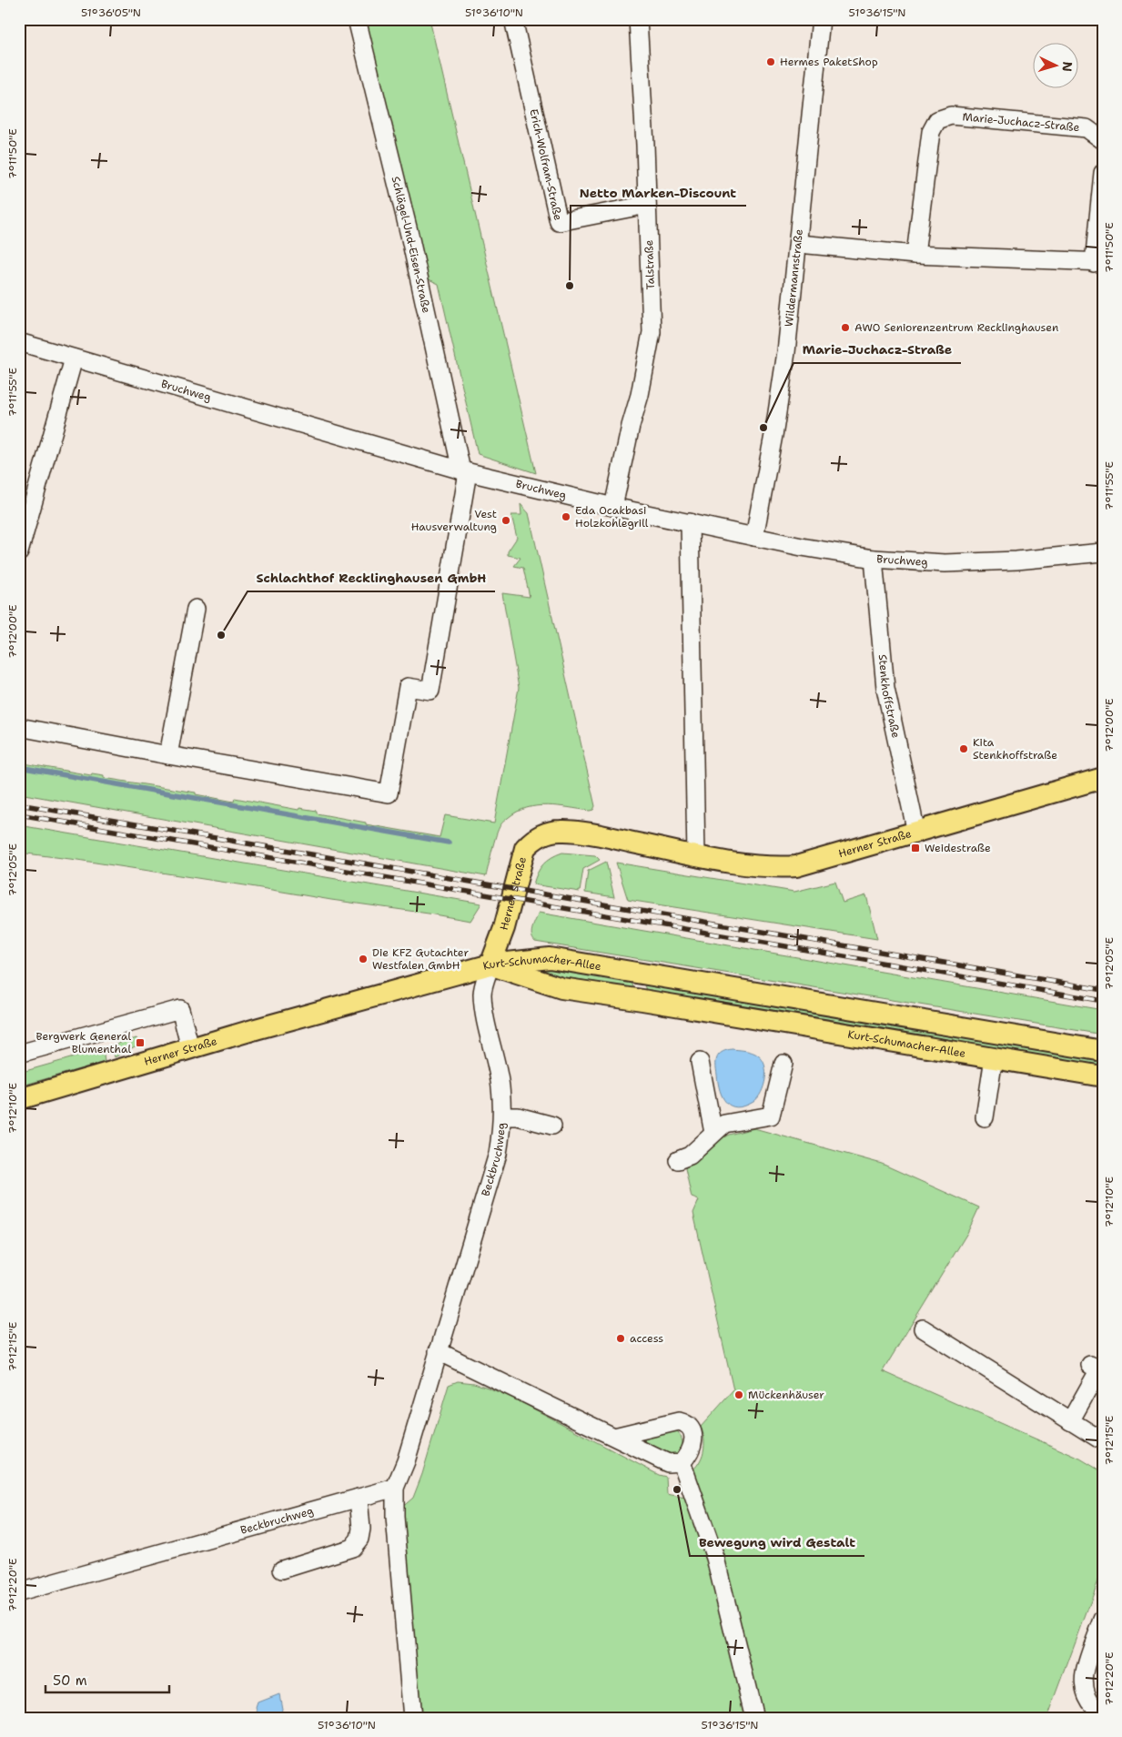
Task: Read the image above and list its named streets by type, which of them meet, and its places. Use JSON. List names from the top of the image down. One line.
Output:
{"streets":{"main road":["Herner Straße","Kurt-Schumacher-Allee"],"street":["Marie-Juchacz-Straße","Erich-Wolfram-Straße","Schlägel-Und-Eisen-Straße","Talstraße","Wildermannstraße","Bruchweg","Stenkhoffstraße","Beckbruchweg"]},"crossings":[["Erich-Wolfram-Straße","Talstraße"],["Schlägel-Und-Eisen-Straße","Bruchweg"],["Talstraße","Bruchweg"],["Wildermannstraße","Bruchweg"],["Bruchweg","Stenkhoffstraße"],["Stenkhoffstraße","Herner Straße"],["Herner Straße","Kurt-Schumacher-Allee"],["Herner Straße","Beckbruchweg"],["Kurt-Schumacher-Allee","Beckbruchweg"]],"places":{"other":["Hermes PaketShop","Netto Marken-Discount","AWO Seniorenzentrum Recklinghausen","Marie-Juchacz-Straße","Eda Ocakbasi Holzkohlegrill","Vest Hausverwaltung","Schlachthof Recklinghausen GmbH","Kita Stenkhoffstraße","Die KFZ Gutachter Westfalen GmbH","access","Mückenhäuser","Bewegung wird Gestalt"],"transit":["Weidestraße","Bergwerk General Blumenthal"]},"scale_bar":"50 m","north":"right","coordinates":["51°36'05\"N","51°36'10\"N","51°36'15\"N","7°11'50\"E","7°11'55\"E","7°12'00\"E","7°12'05\"E","7°12'10\"E","7°12'15\"E","7°12'20\"E"]}
